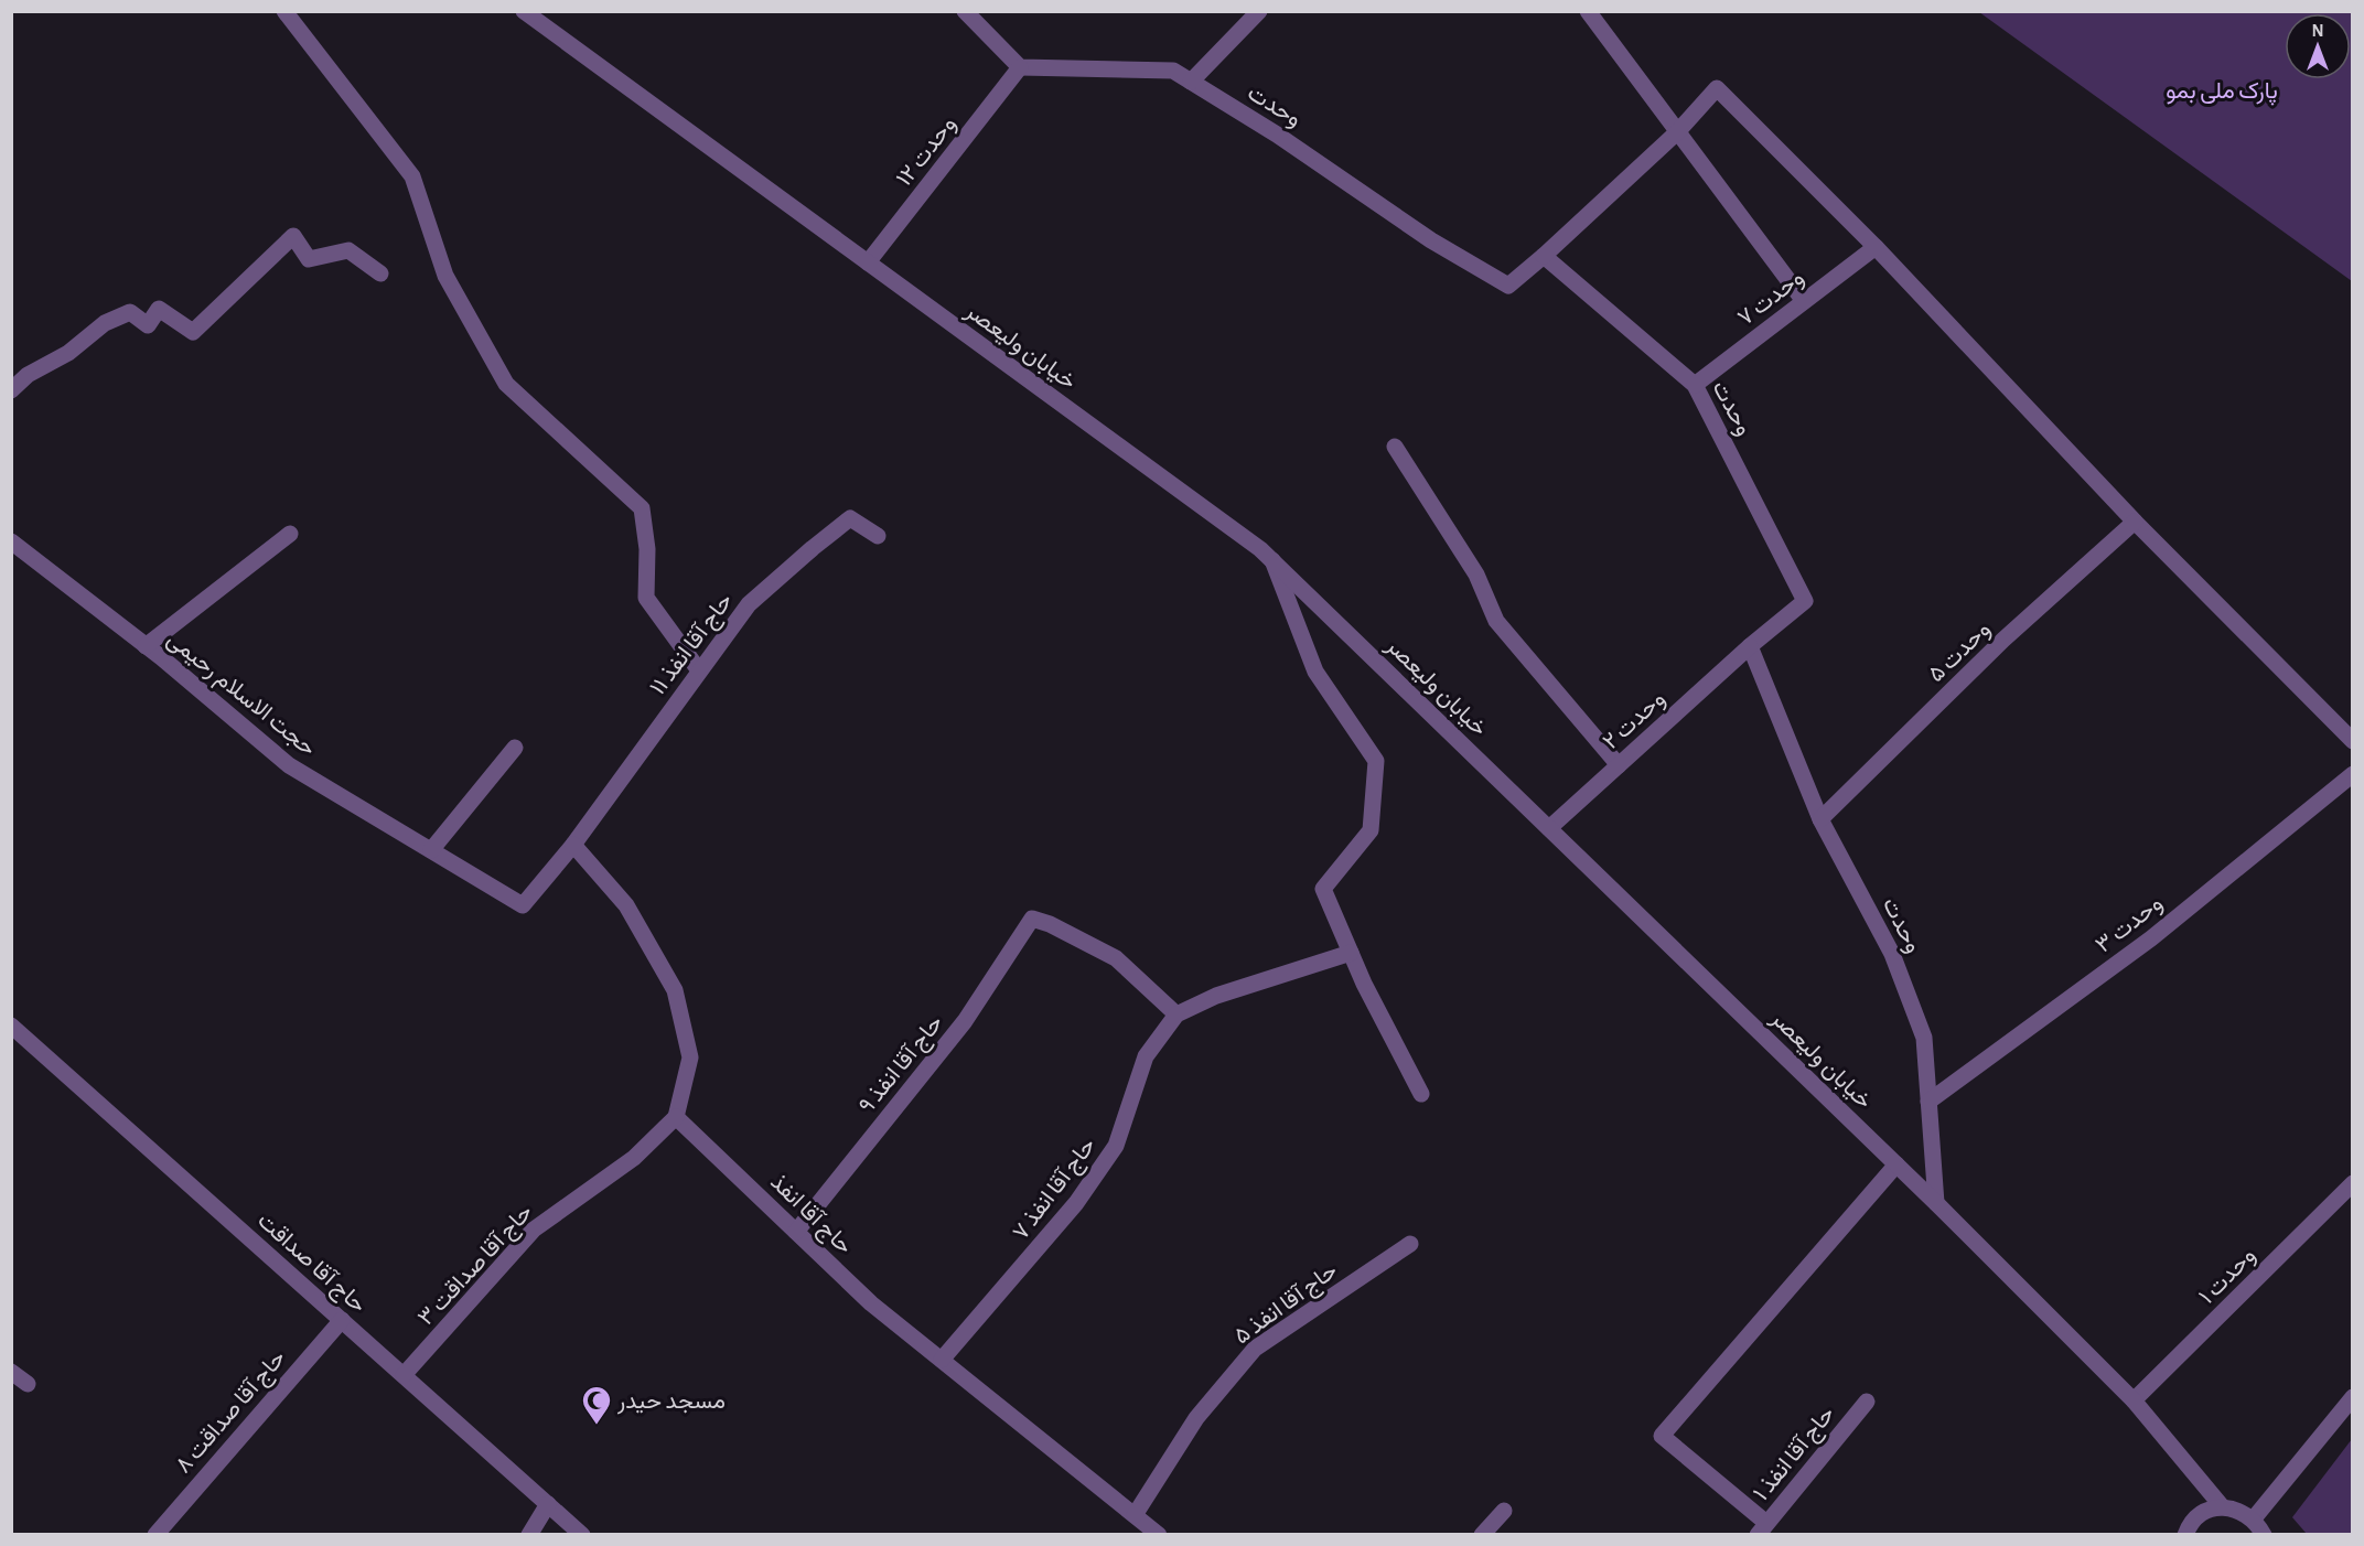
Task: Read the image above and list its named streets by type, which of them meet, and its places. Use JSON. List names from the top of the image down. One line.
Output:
{"streets":{"street":["وحدت","وحدت ۱۲","وحدت ۷","خیابان ولیعصر","حاج آقا انفذ ۱۱","وحدت ۵","حجت الاسلام رحیمی","وحدت ۲","وحدت ۳","حاج آقا انفذ ۹","حاج آقا انفذ ۷","حاج آقا انفذ","حاج آقا صداقت","حاج آقا صداقت ۳","وحدت ۱","حاج آقا انفذ ۵","حاج آقا صداقت ۸","حاج آقا انفذ ۱"]},"crossings":[["وحدت","وحدت ۱۲"],["وحدت","وحدت ۷"],["وحدت","خیابان ولیعصر"],["وحدت","وحدت ۵"],["وحدت","وحدت ۲"],["وحدت","وحدت ۳"],["وحدت ۱۲","خیابان ولیعصر"],["خیابان ولیعصر","وحدت ۲"],["خیابان ولیعصر","وحدت ۱"],["حاج آقا انفذ ۱۱","حجت الاسلام رحیمی"],["حاج آقا انفذ ۹","حاج آقا انفذ ۷"],["حاج آقا انفذ ۹","حاج آقا انفذ"],["حاج آقا انفذ ۷","حاج آقا انفذ"],["حاج آقا انفذ","حاج آقا صداقت ۳"],["حاج آقا انفذ","حاج آقا انفذ ۵"],["حاج آقا صداقت","حاج آقا صداقت ۳"],["حاج آقا صداقت","حاج آقا صداقت ۸"]],"parks":["پارک ملی بمو"],"places":{"mosque":["مسجد حیدر"]},"north":"top"}
